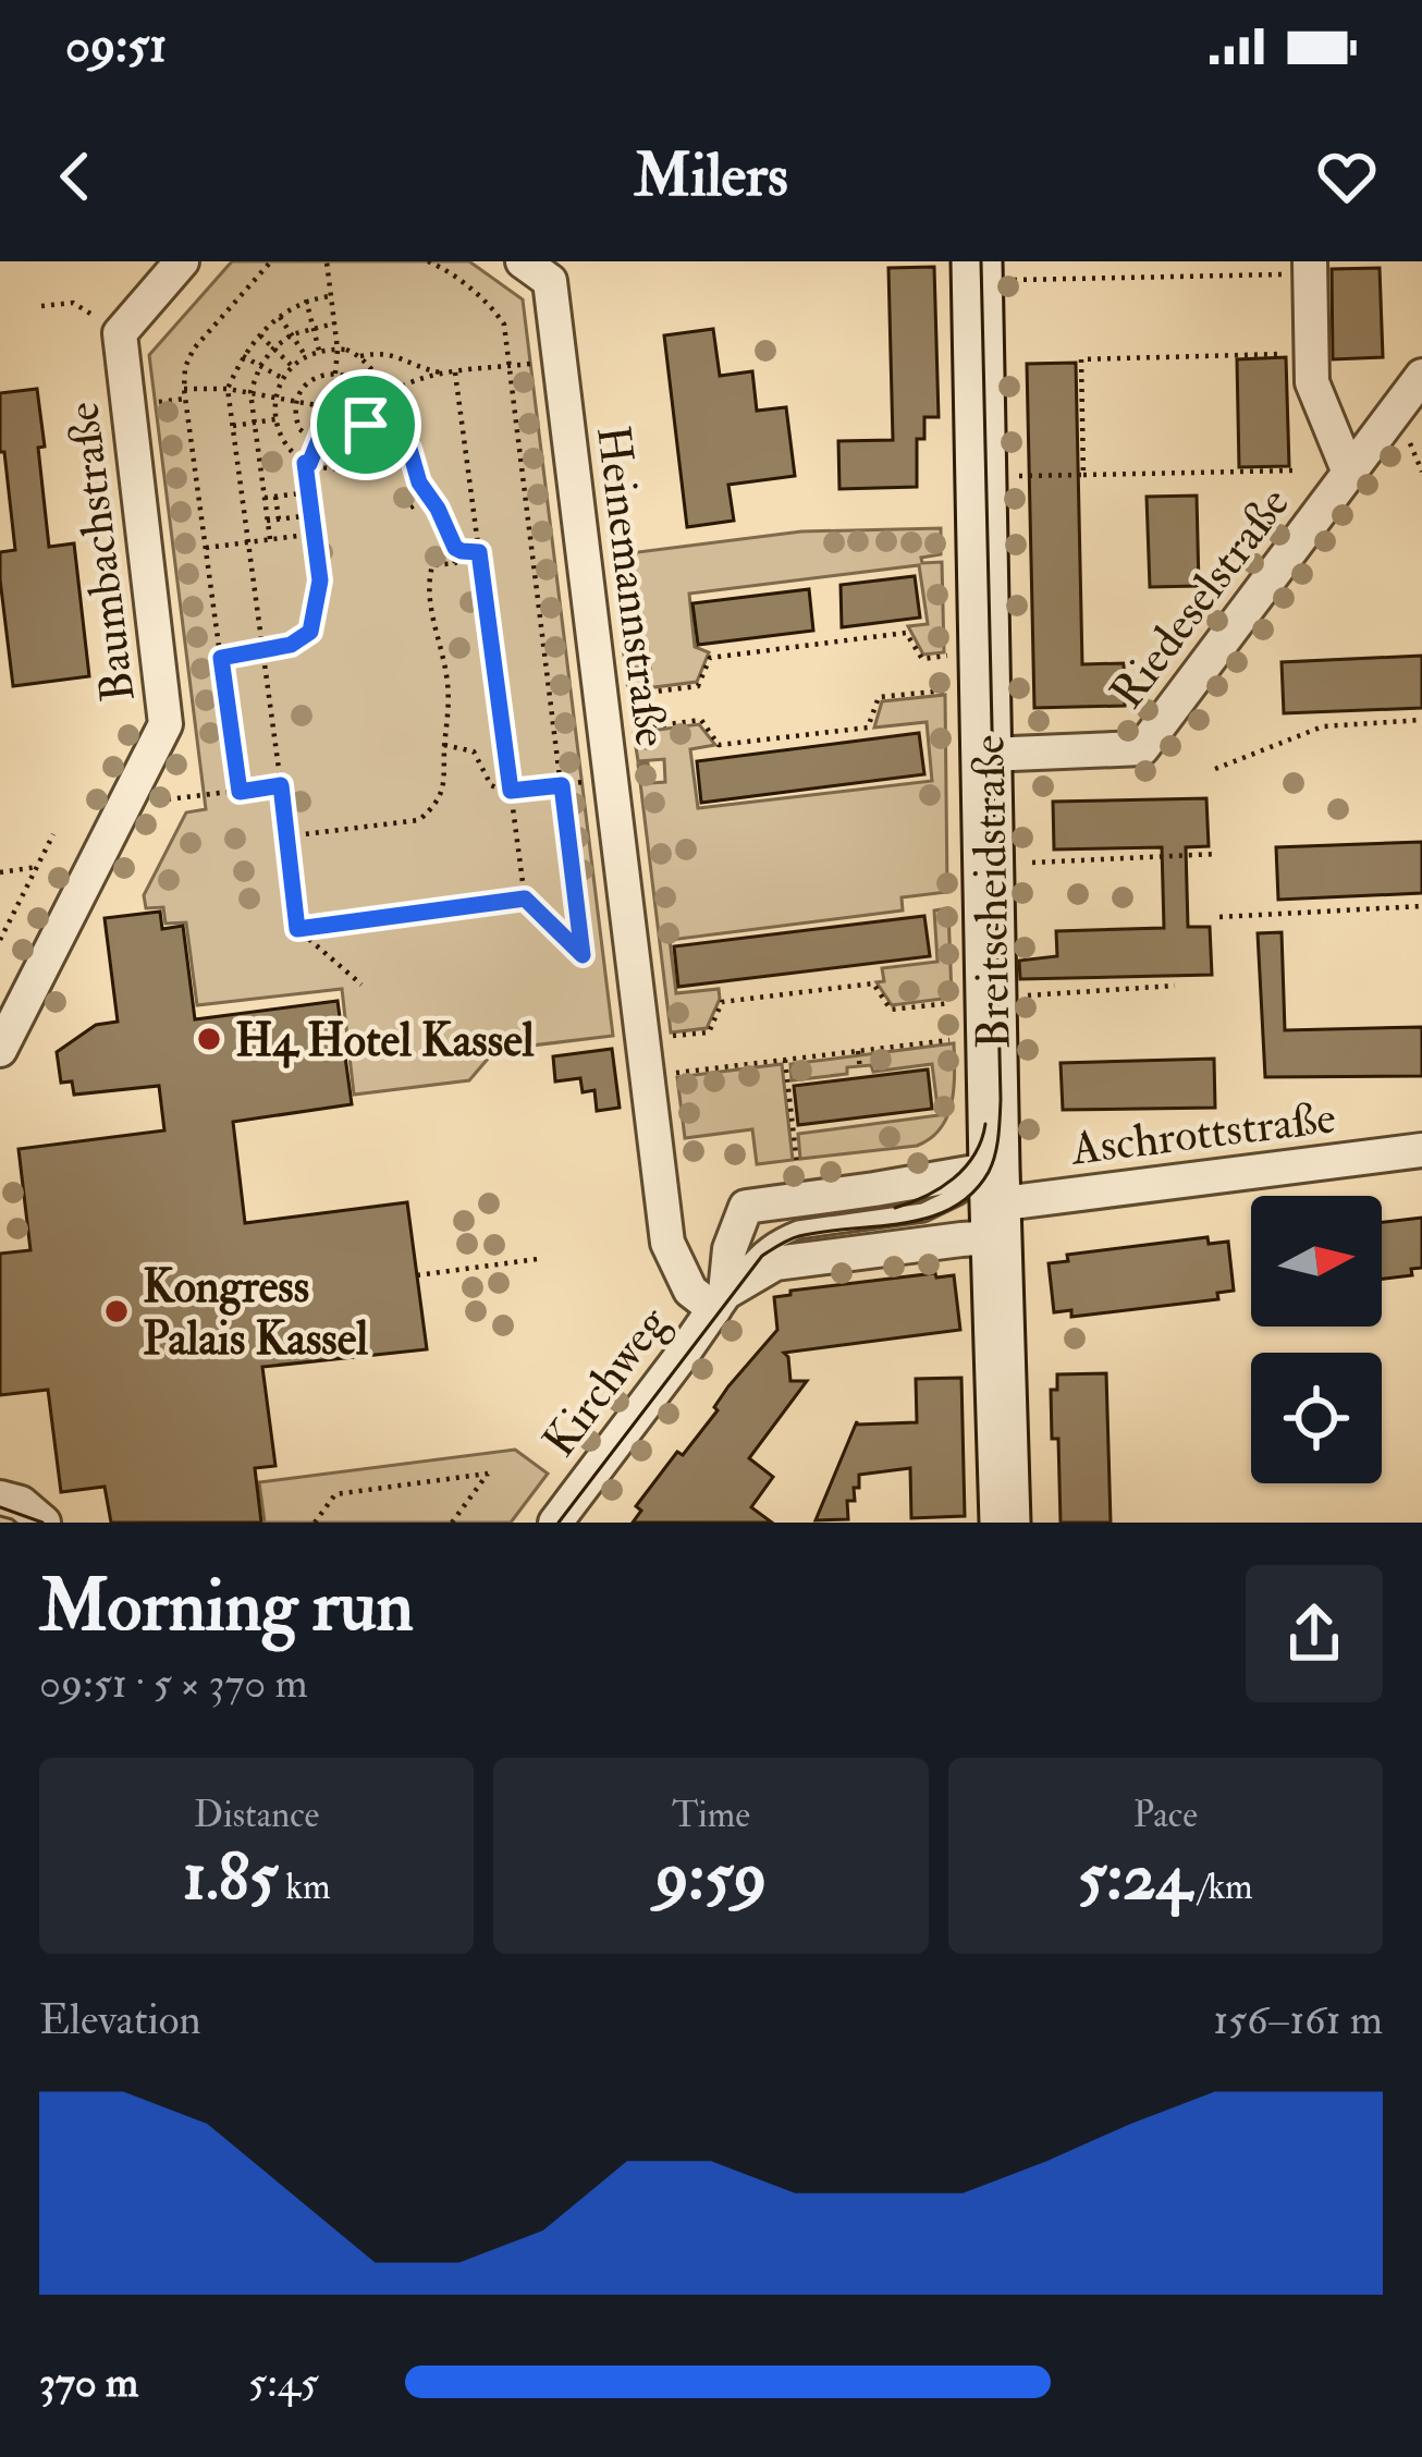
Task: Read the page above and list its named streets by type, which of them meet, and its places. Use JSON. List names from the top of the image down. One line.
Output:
{"streets":{"main road":["Breitscheidstraße"],"street":["Baumbachstraße","Heinemannstraße","Riedeselstraße","Aschrottstraße","Kirchweg"]},"crossings":[["Heinemannstraße","Aschrottstraße"],["Heinemannstraße","Kirchweg"],["Riedeselstraße","Breitscheidstraße"],["Breitscheidstraße","Aschrottstraße"],["Aschrottstraße","Kirchweg"]],"places":["H4 Hotel Kassel","Kongress Palais Kassel"],"north":"right","page":{"status":"09:51","header":"Milers","heading":["Morning run","09:51 · 5 × 370 m"],"stats":[["Distance","1.85 km"],["Time","9:59"],["Pace","5:24 /km"]],"chart":["Elevation","156–161 m"],"list":[{"name":"370 m","note":"5:45"}]}}
